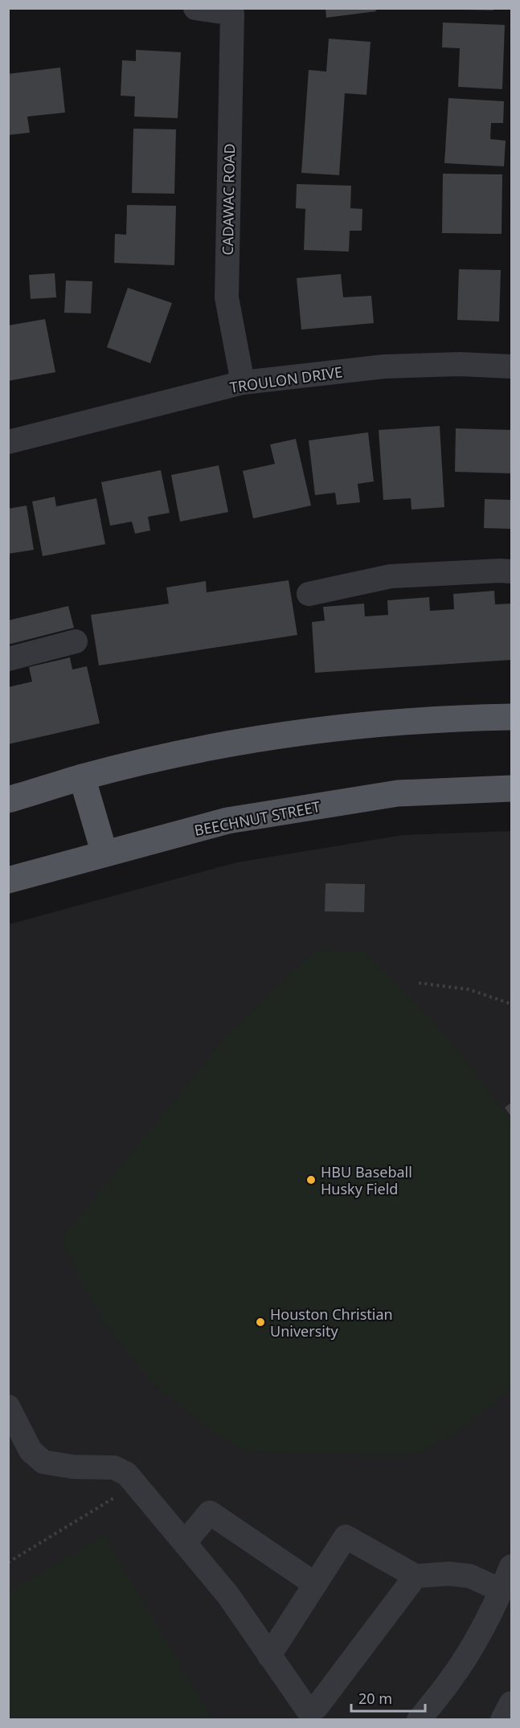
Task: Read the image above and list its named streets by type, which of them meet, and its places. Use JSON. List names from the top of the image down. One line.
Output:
{"streets":{"main road":["BEECHNUT STREET"],"street":["CADAWAC ROAD","TROULON DRIVE"]},"crossings":[["CADAWAC ROAD","TROULON DRIVE"]],"places":["HBU Baseball Husky Field","Houston Christian University"],"scale_bar":"20 m"}
